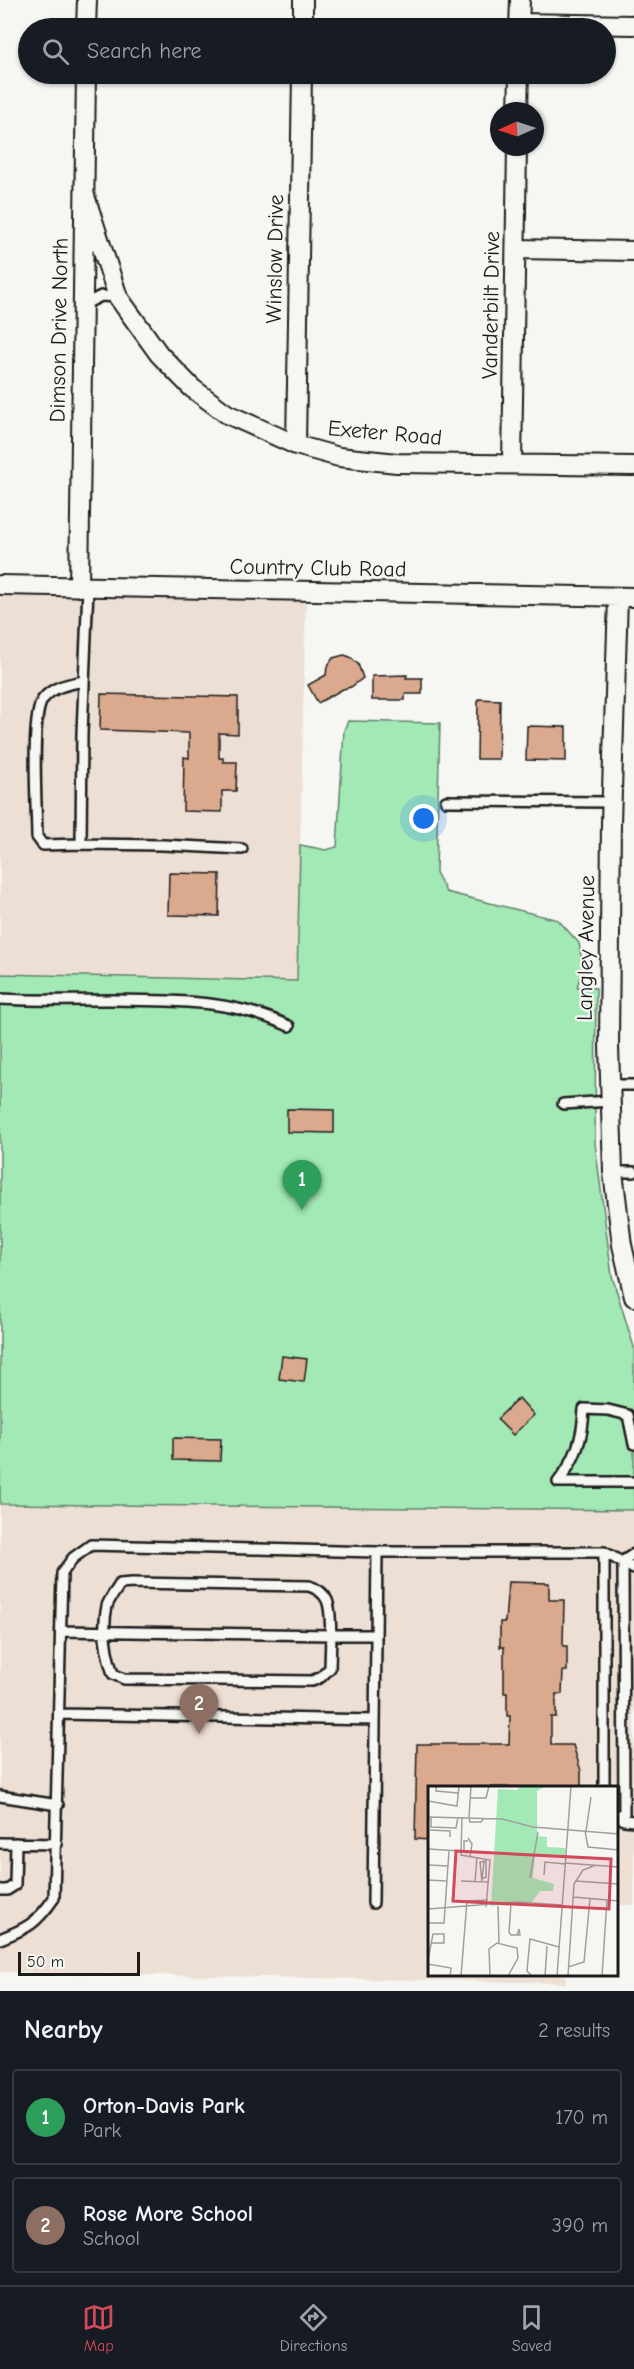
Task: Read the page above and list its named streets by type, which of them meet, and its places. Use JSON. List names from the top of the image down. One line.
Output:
{"streets":{"street":["Winslow Drive","Vanderbilt Drive","Dimson Drive North","Exeter Road","Country Club Road","Langley Avenue"]},"crossings":[["Winslow Drive","Exeter Road"],["Vanderbilt Drive","Exeter Road"],["Dimson Drive North","Exeter Road"],["Dimson Drive North","Country Club Road"],["Country Club Road","Langley Avenue"]],"scale_bar":"50 m","north":"left","page":{"search":"Search here","pins":["1","2"],"scale":"50 m","heading":["Nearby","2 results"],"list":[{"mark":"1","name":"Orton-Davis Park","note":"Park","value":"170 m"},{"mark":"2","name":"Rose More School","note":"School","value":"390 m"}],"nav":["Map","Directions","Saved"]}}
